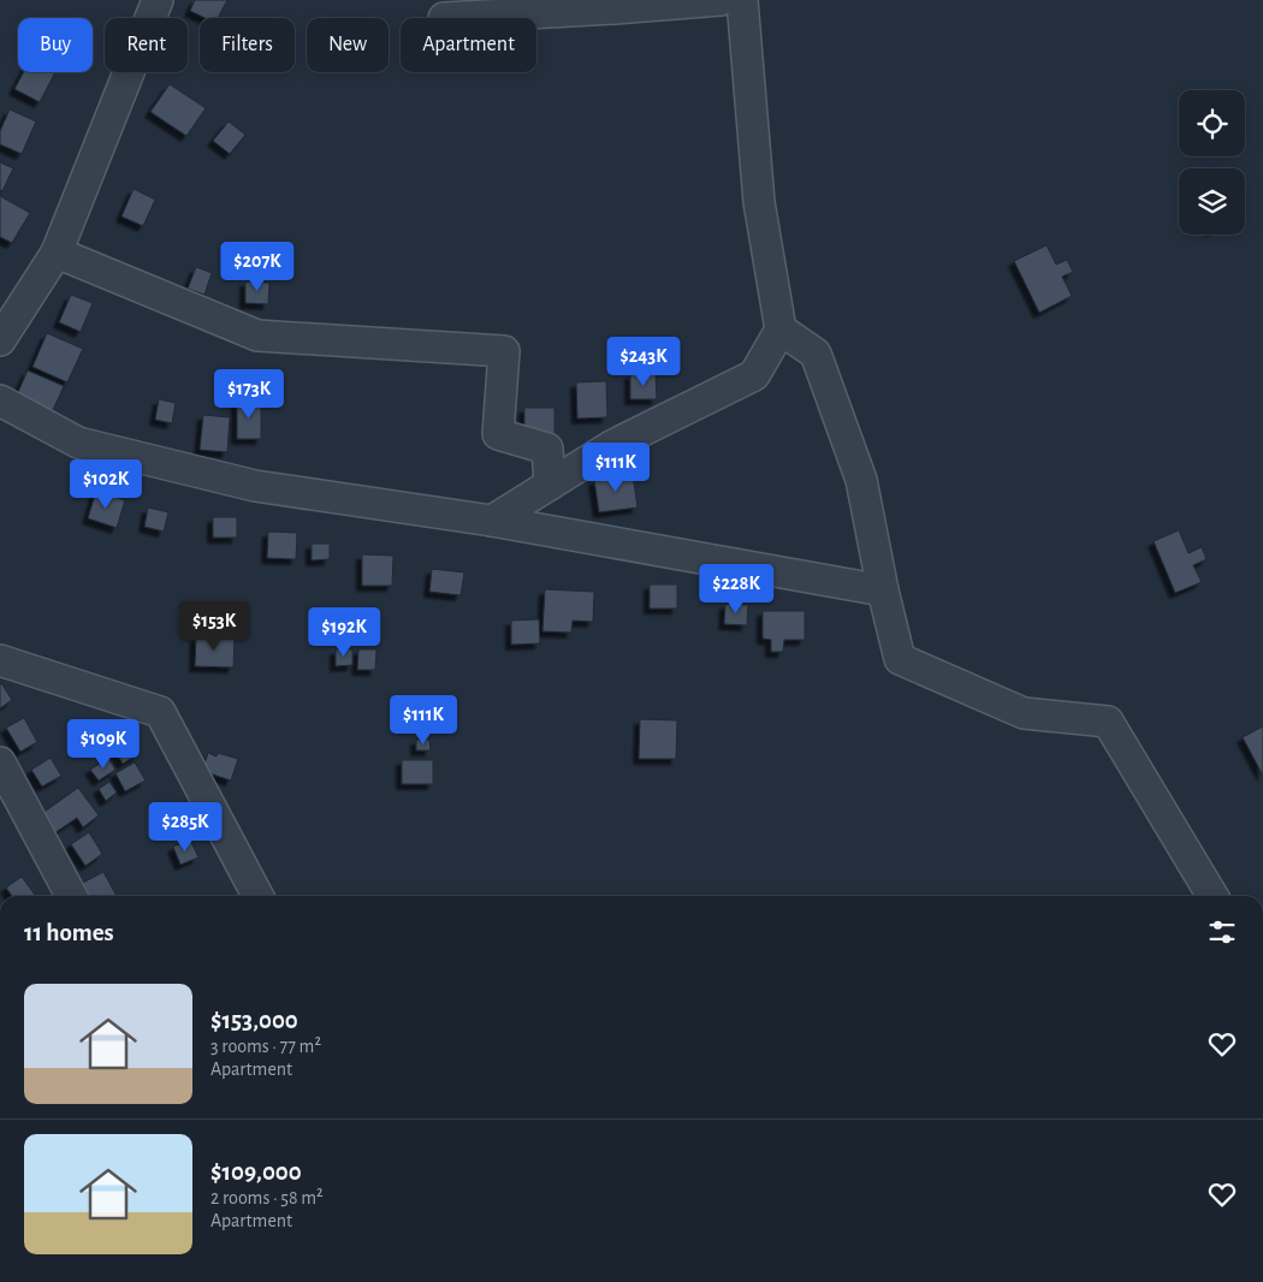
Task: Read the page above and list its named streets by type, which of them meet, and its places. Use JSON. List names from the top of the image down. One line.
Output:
{"page":{"chip":["Buy","Rent","Filters","New","Apartment"],"price":["$207K","$243K","$173K","$111K","$102K","$228K","$153K","$192K","$111K","$109K","$285K"],"heading":"11 homes","list":[{"name":"$153,000","note":"3 rooms · 77 m² · Apartment"},{"name":"$109,000","note":"2 rooms · 58 m² · Apartment"}]}}
